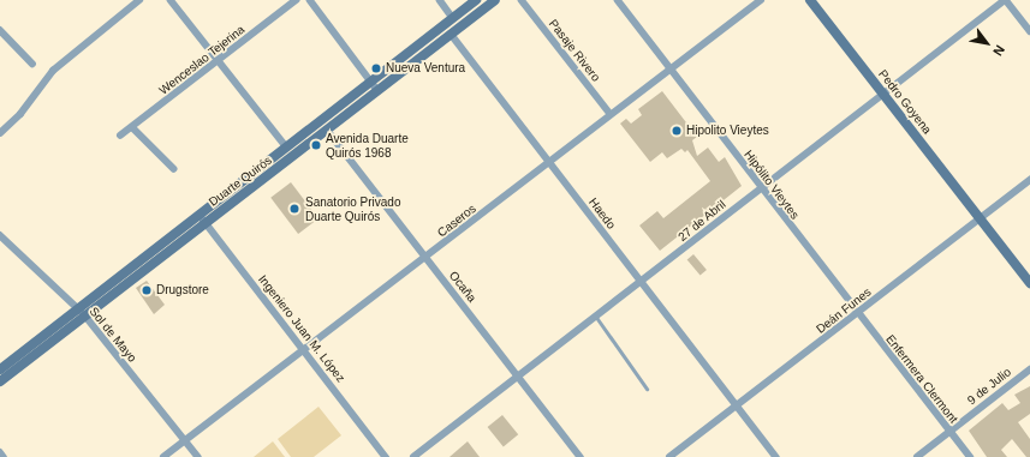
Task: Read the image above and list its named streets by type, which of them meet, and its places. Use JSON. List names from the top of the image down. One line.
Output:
{"streets":{"main road":["Pedro Goyena","Duarte Quirós"],"street":["Pasaje Rivero","Wenceslao Tejerina","Hipólito Vieytes","Haedo","Caseros","27 de Abril","Ocaña","Deán Funes","Ingeniero Juan M. López","Sol de Mayo","Enfermera Clermont","9 de Julio"]},"crossings":[["Pasaje Rivero","Caseros"],["Pedro Goyena","27 de Abril"],["Pedro Goyena","Deán Funes"],["Duarte Quirós","Haedo"],["Duarte Quirós","Ocaña"],["Duarte Quirós","Ingeniero Juan M. López"],["Duarte Quirós","Sol de Mayo"],["Hipólito Vieytes","Caseros"],["Hipólito Vieytes","27 de Abril"],["Hipólito Vieytes","Deán Funes"],["Hipólito Vieytes","Enfermera Clermont"],["Haedo","Caseros"],["Haedo","27 de Abril"],["Haedo","Deán Funes"],["Caseros","Ocaña"],["Caseros","Ingeniero Juan M. López"],["Caseros","Sol de Mayo"],["27 de Abril","Ocaña"],["Deán Funes","Enfermera Clermont"],["Enfermera Clermont","9 de Julio"]],"places":["Nueva Ventura","Hipolito Vieytes","Avenida Duarte Quirós 1968","Sanatorio Privado Duarte Quirós","Drugstore"],"north":"bottom right"}
